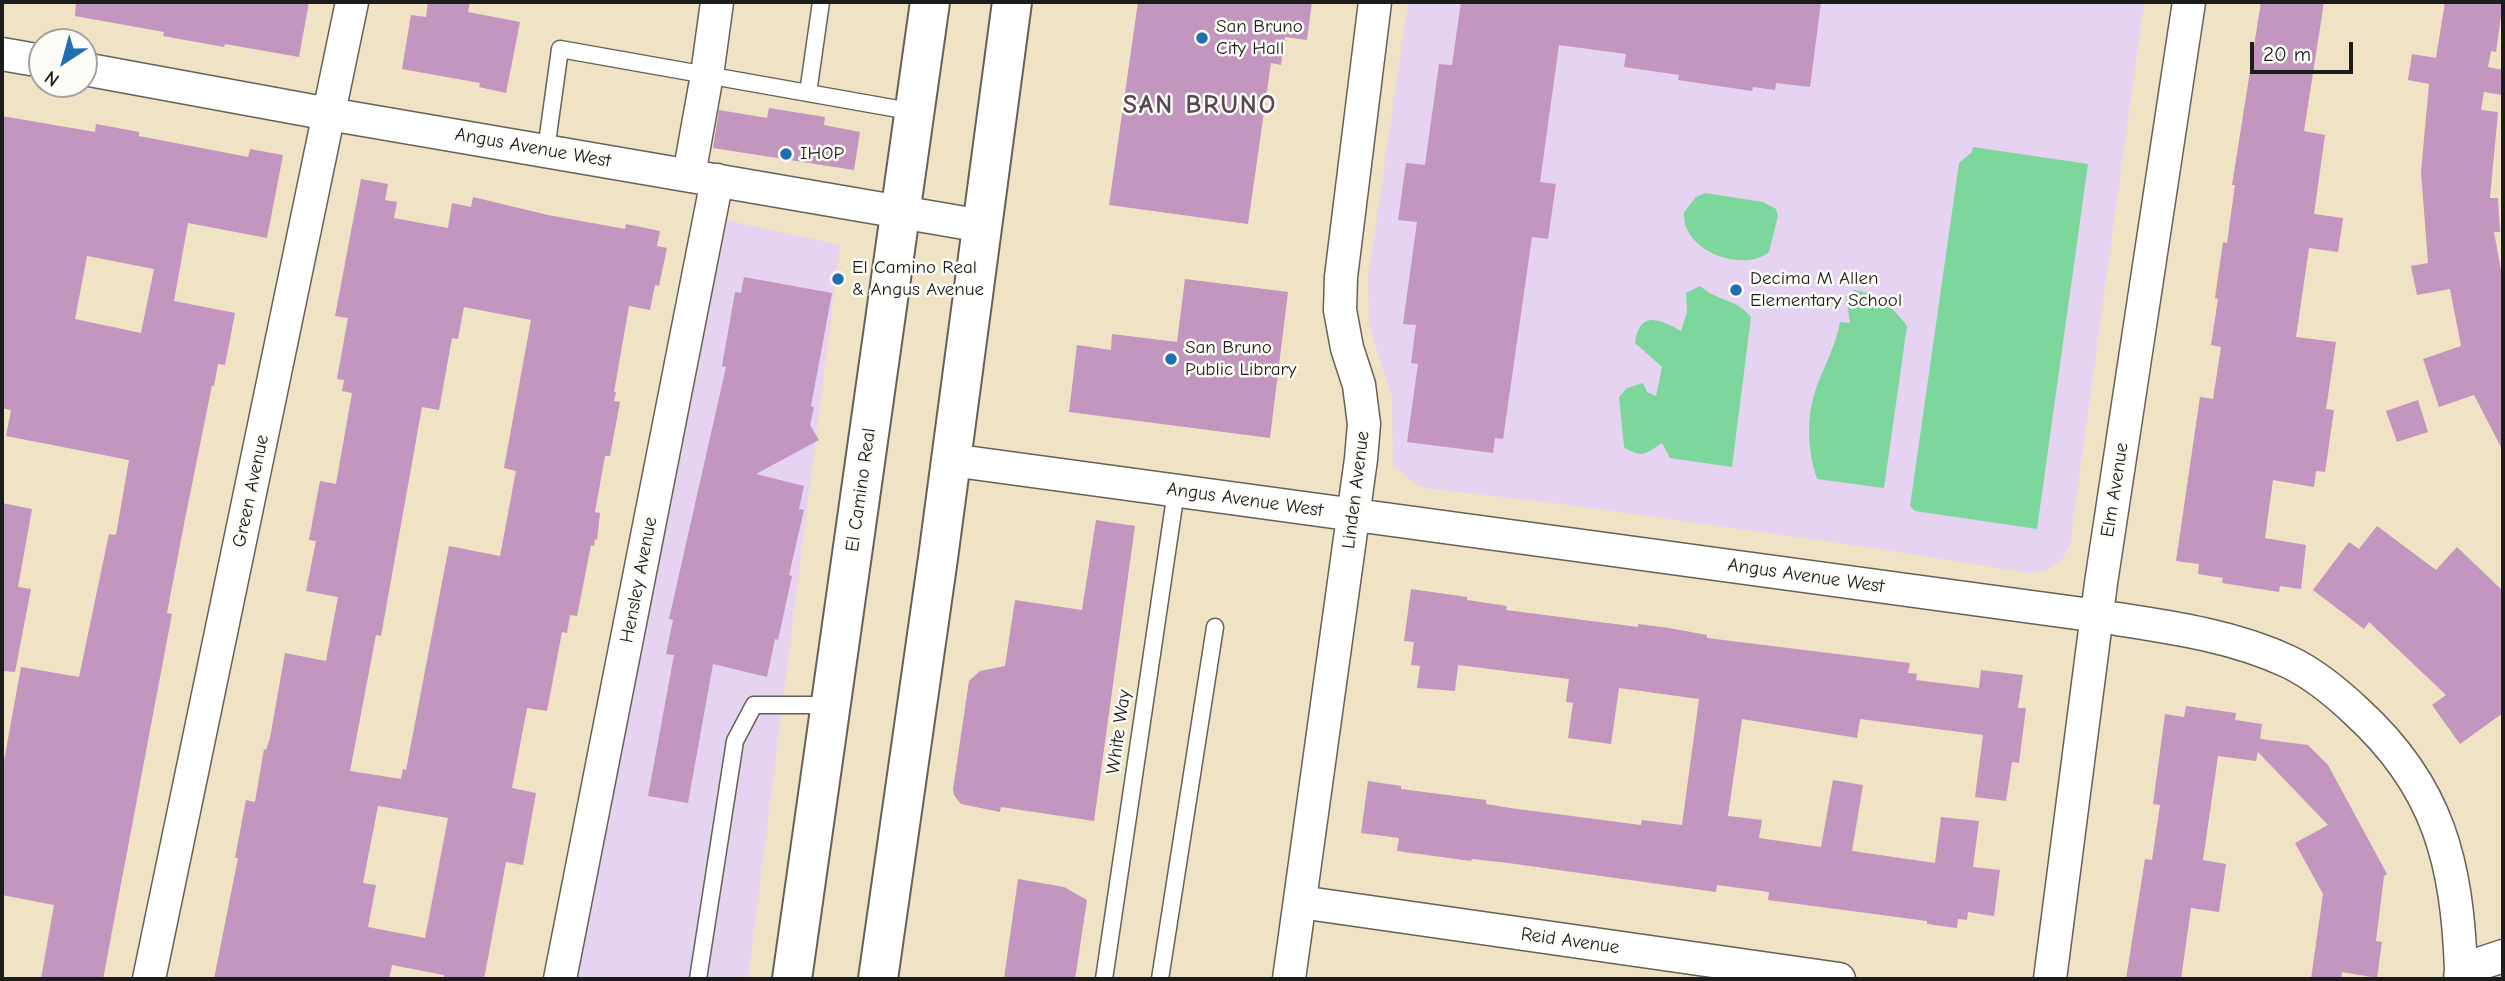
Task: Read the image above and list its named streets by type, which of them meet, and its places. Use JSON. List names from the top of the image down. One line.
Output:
{"streets":{"main road":["El Camino Real"],"street":["Angus Avenue West","Linden Avenue","Elm Avenue","Green Avenue","Hensley Avenue","Reid Avenue"],"lane":["White Way"]},"crossings":[["Angus Avenue West","El Camino Real"],["Angus Avenue West","Linden Avenue"],["Angus Avenue West","Elm Avenue"],["Angus Avenue West","Green Avenue"],["Angus Avenue West","Hensley Avenue"],["Angus Avenue West","White Way"],["Linden Avenue","Reid Avenue"]],"districts":["SAN BRUNO"],"places":["San Bruno City Hall","IHOP","El Camino Real & Angus Avenue","Decima M Allen Elementary School","San Bruno Public Library"],"scale_bar":"20 m","north":"bottom left"}
